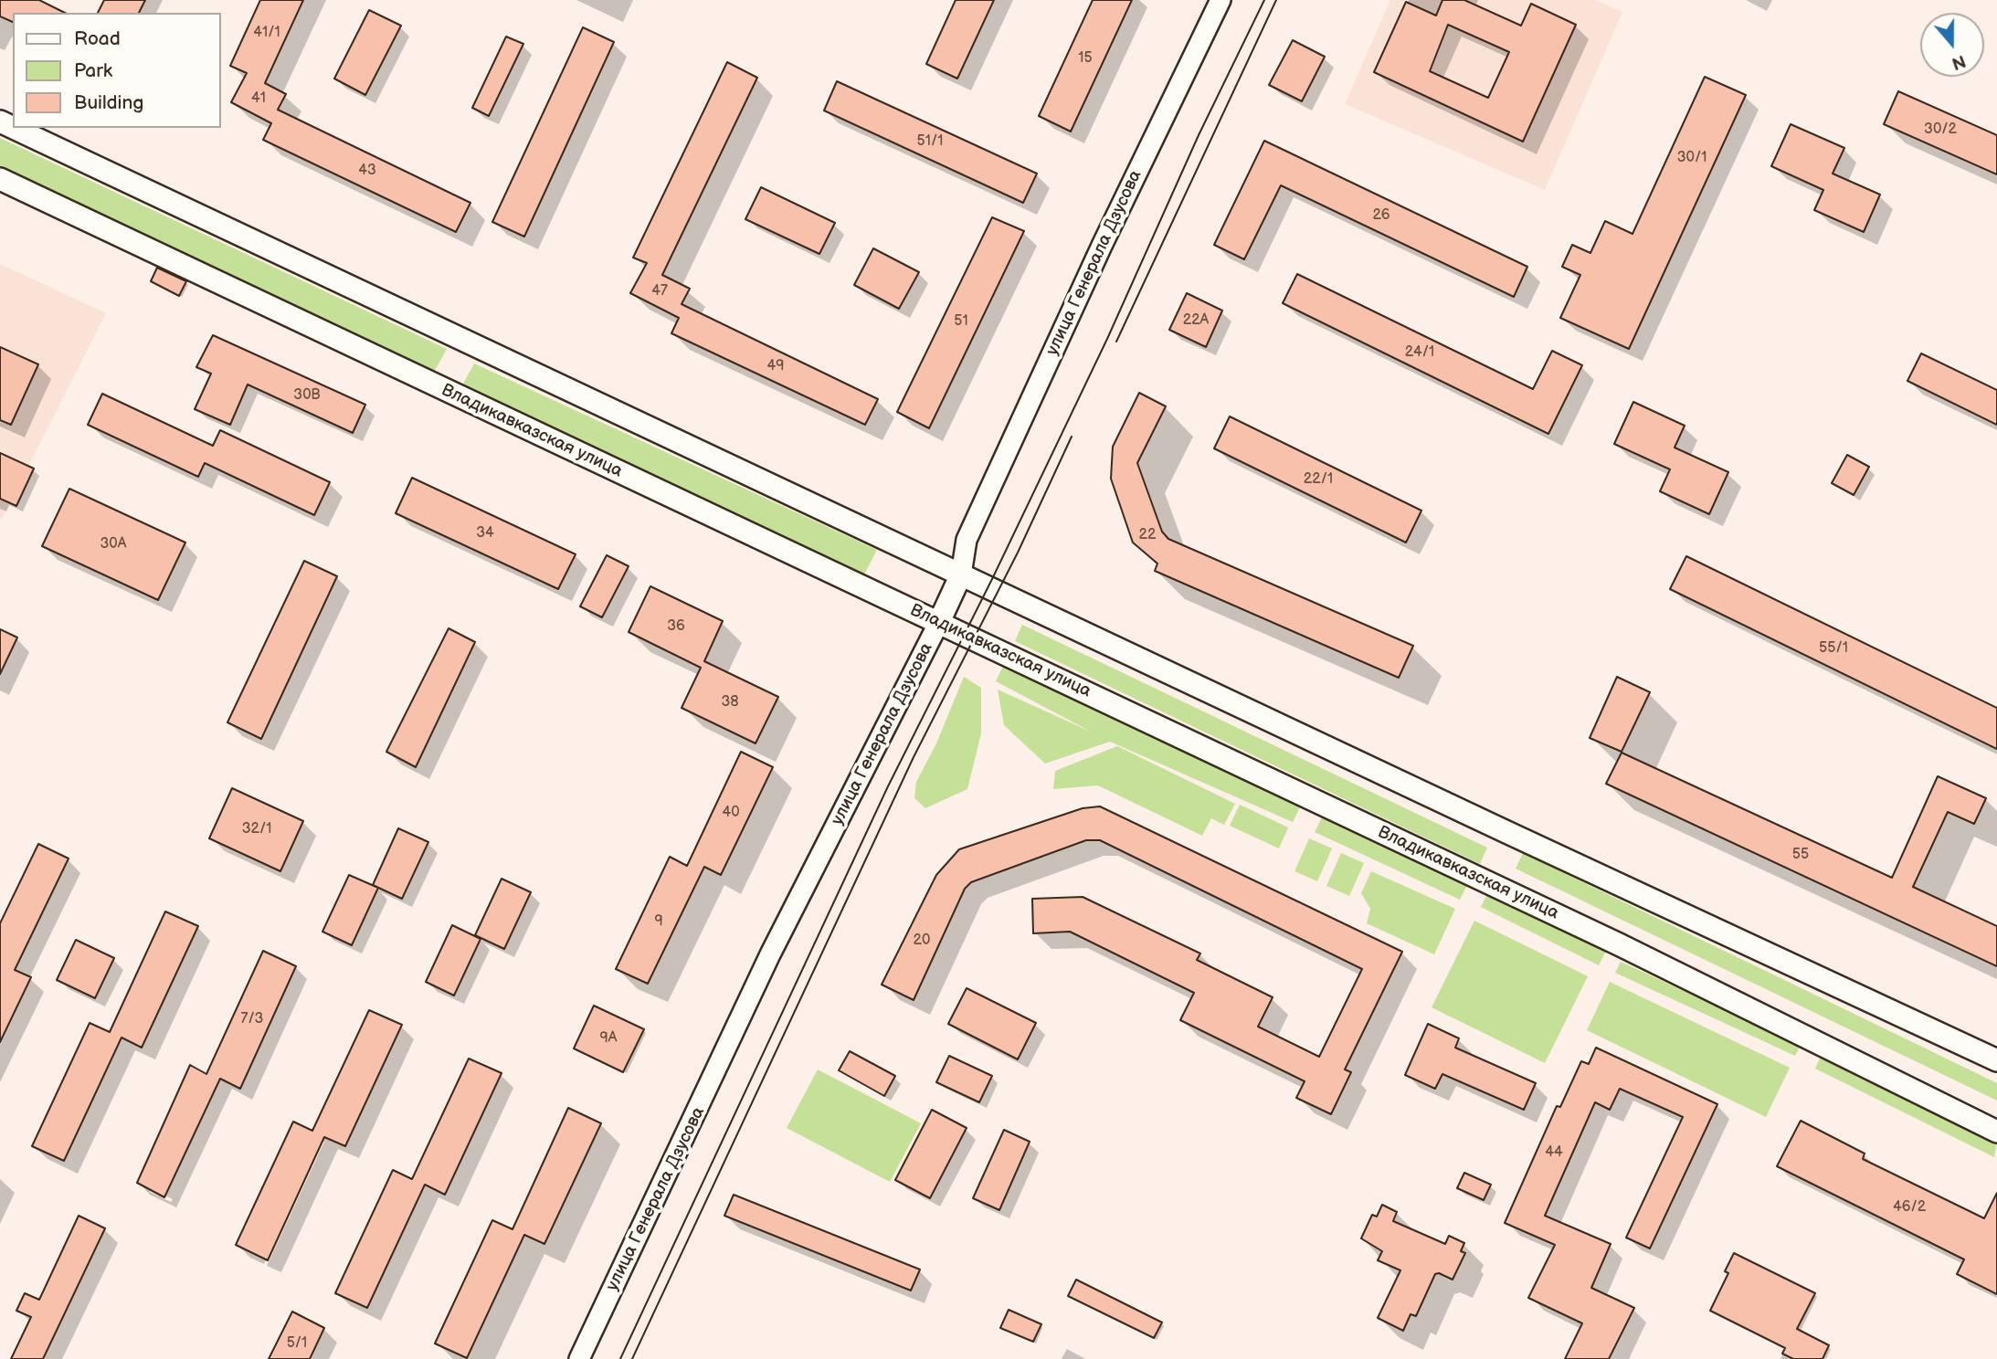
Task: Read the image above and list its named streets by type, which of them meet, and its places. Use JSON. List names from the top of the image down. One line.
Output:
{"streets":{"main road":["улица Генерала Дзусова","Владикавказская улица"]},"crossings":[["улица Генерала Дзусова","Владикавказская улица"]],"house_numbers":["41/1","15","41","30/2","51/1","30/1","43","26","47","22А","51","24/1","49","30В","22/1","34","22","30А","36","55/1","38","40","32/1","55","9","20","7/3","9А","44","46/2","5/1"],"legend":["Road","Park","Building"],"north":"bottom"}
